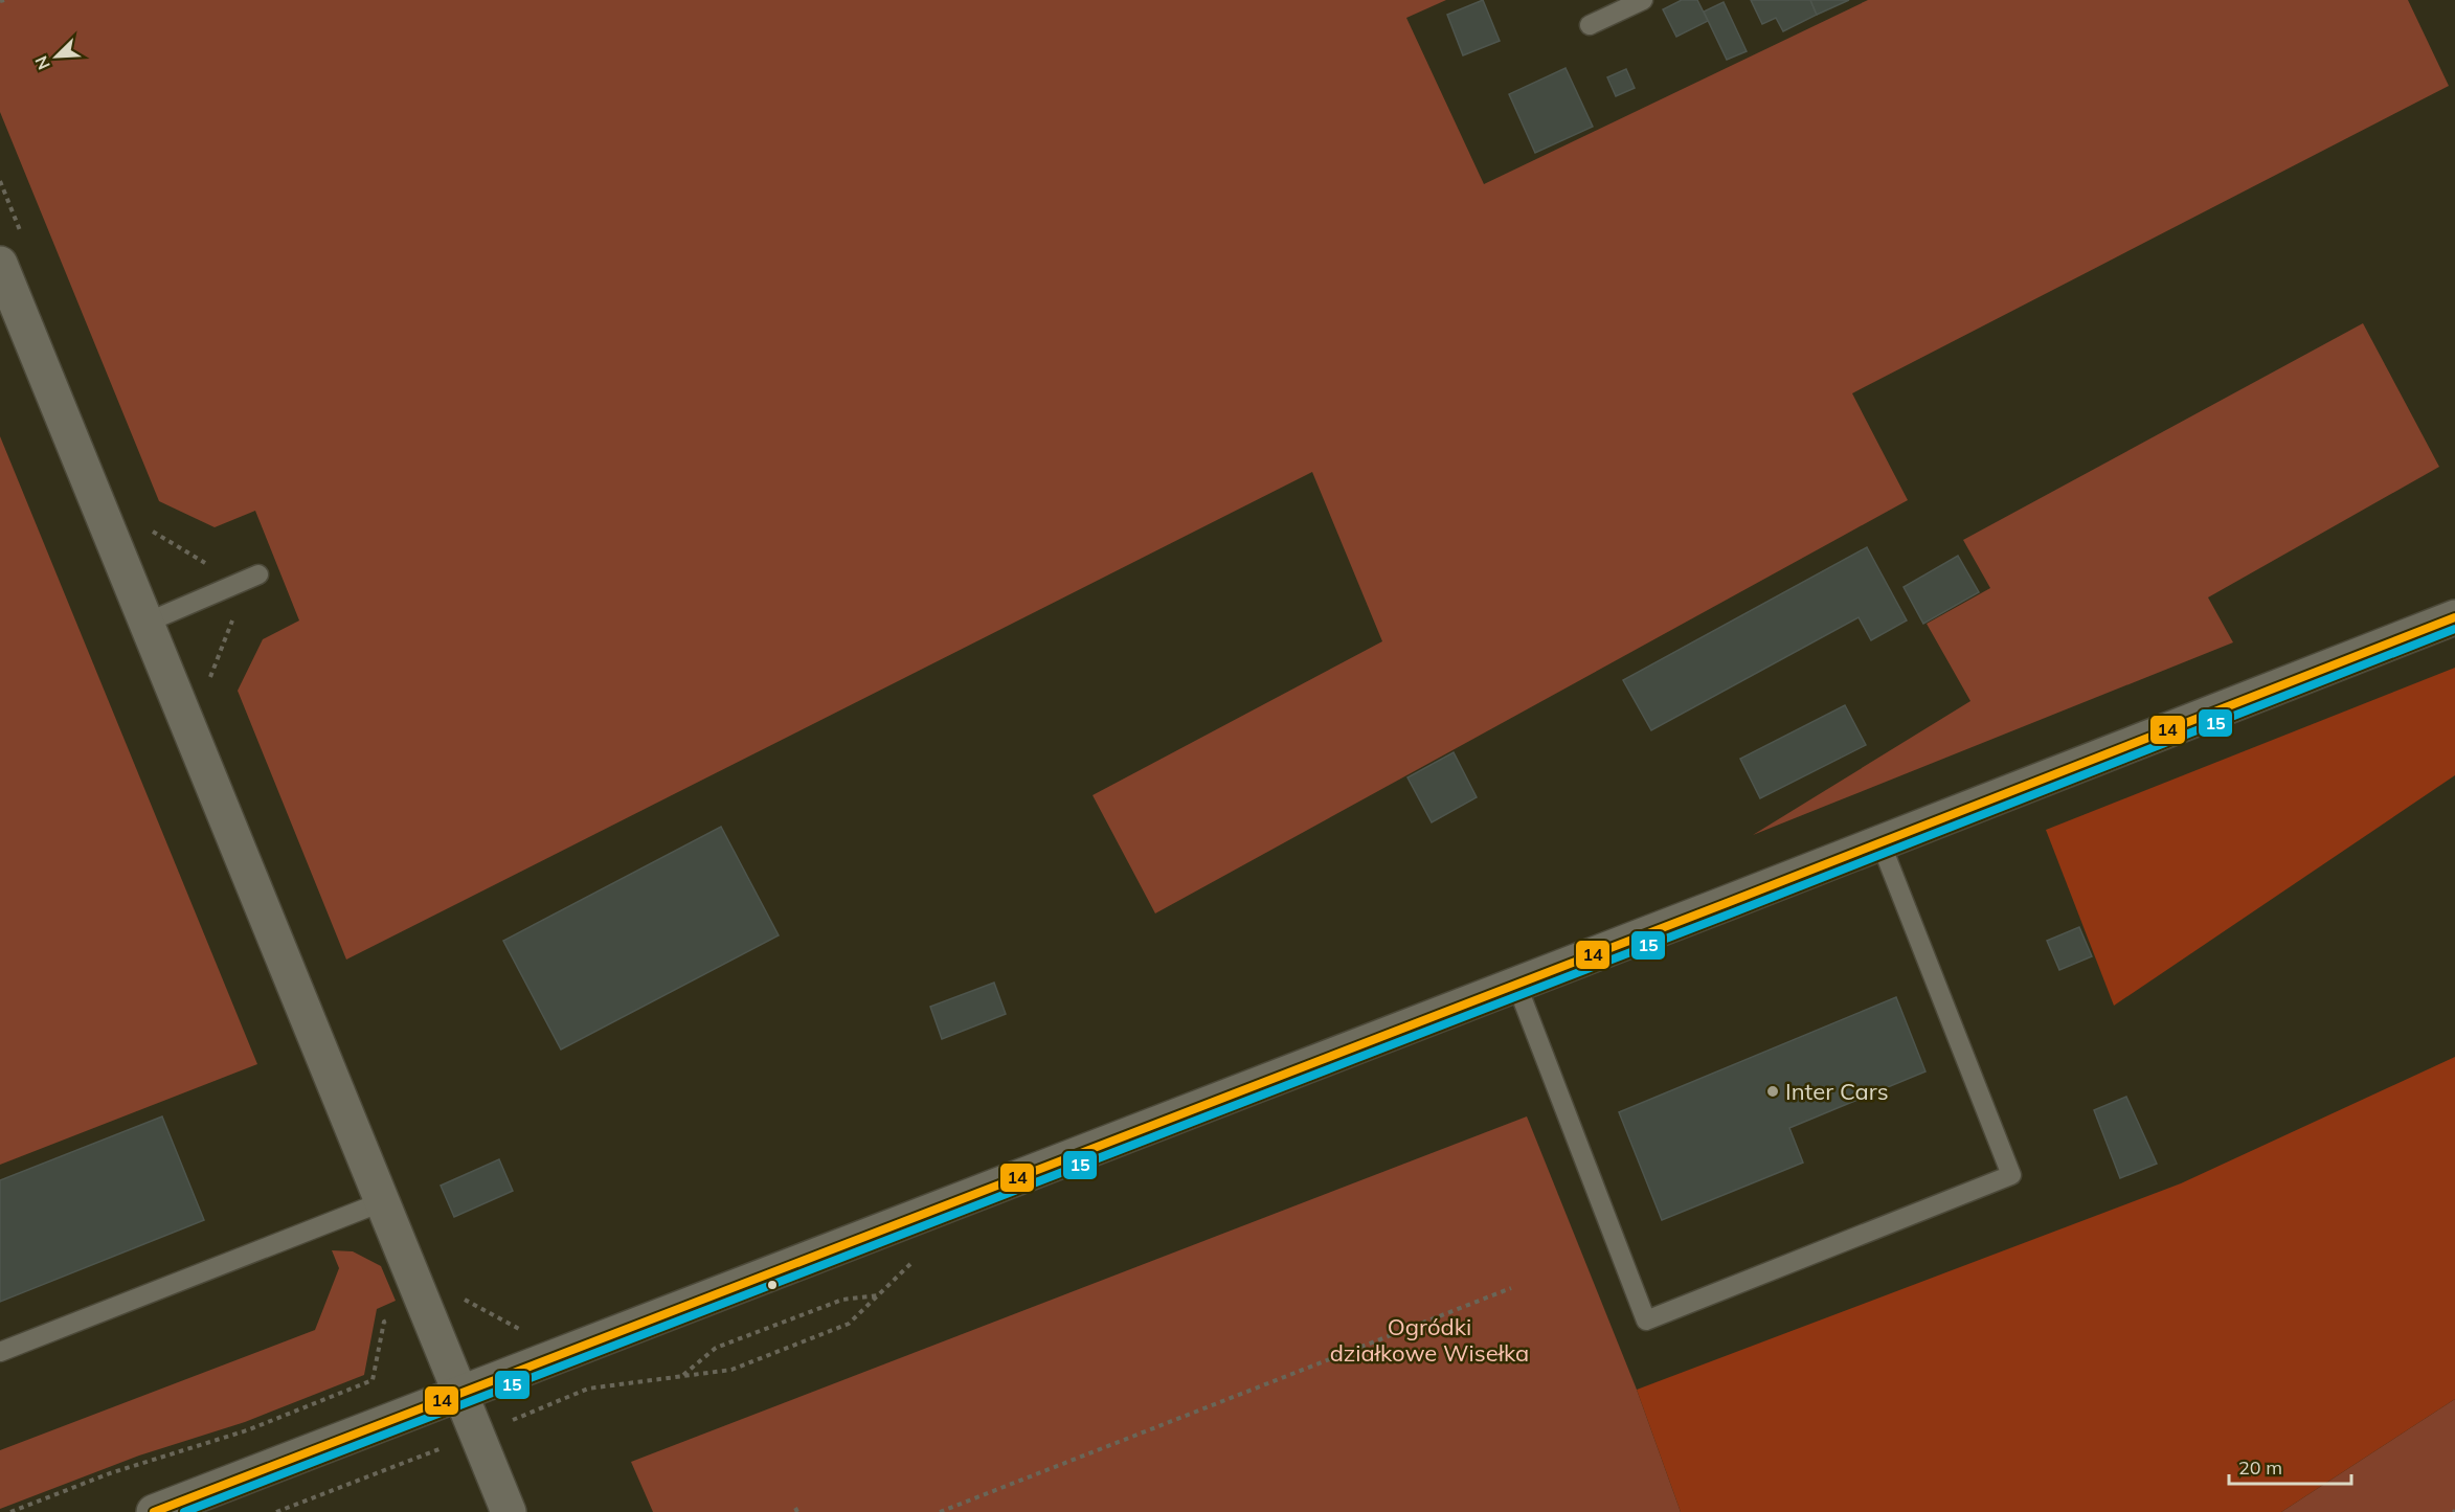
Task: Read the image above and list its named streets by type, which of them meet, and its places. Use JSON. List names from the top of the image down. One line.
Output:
{"parks":["Ogródki działkowe Wisełka"],"places":["Inter Cars"],"lines":["transit line 14","transit line 15"],"scale_bar":"20 m","north":"bottom left"}
